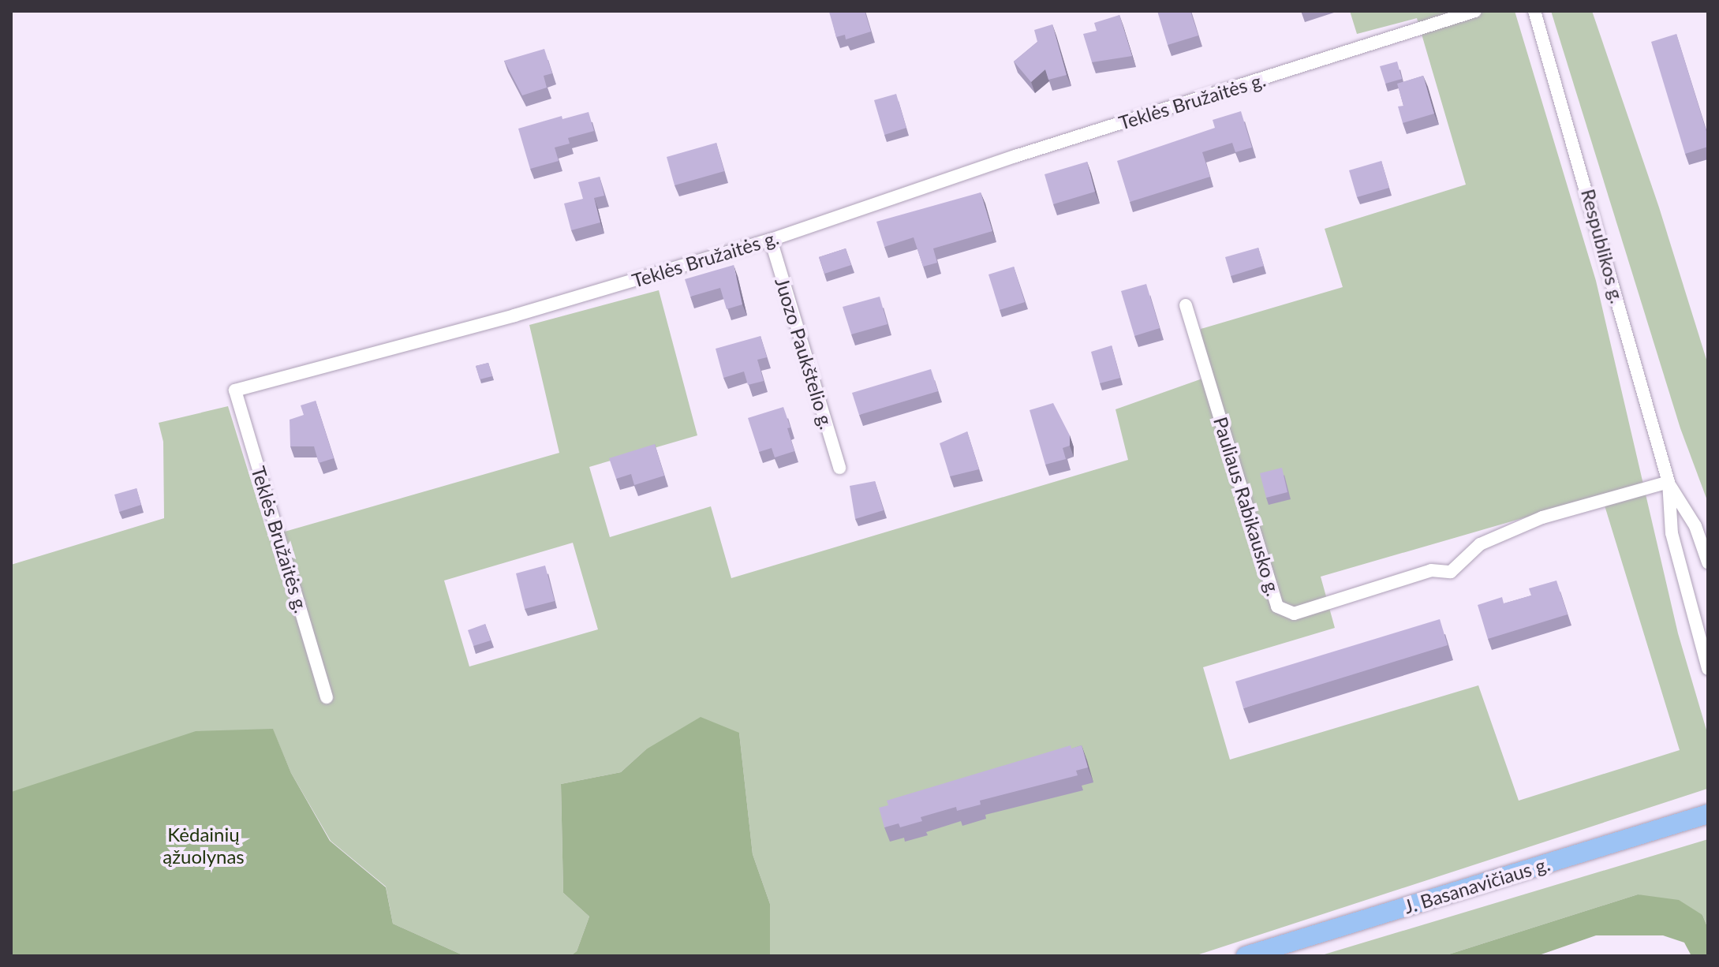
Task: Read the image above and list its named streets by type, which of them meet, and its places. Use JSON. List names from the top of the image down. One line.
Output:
{"streets":{"main road":["J. Basanavičiaus g."],"street":["Teklės Bružaitės g.","Respublikos g.","Juozo Paukštelio g.","Pauliaus Rabikausko g."]},"crossings":[["Teklės Bružaitės g.","Juozo Paukštelio g."],["Respublikos g.","Pauliaus Rabikausko g."]],"parks":["Kėdainių ąžuolynas"]}
